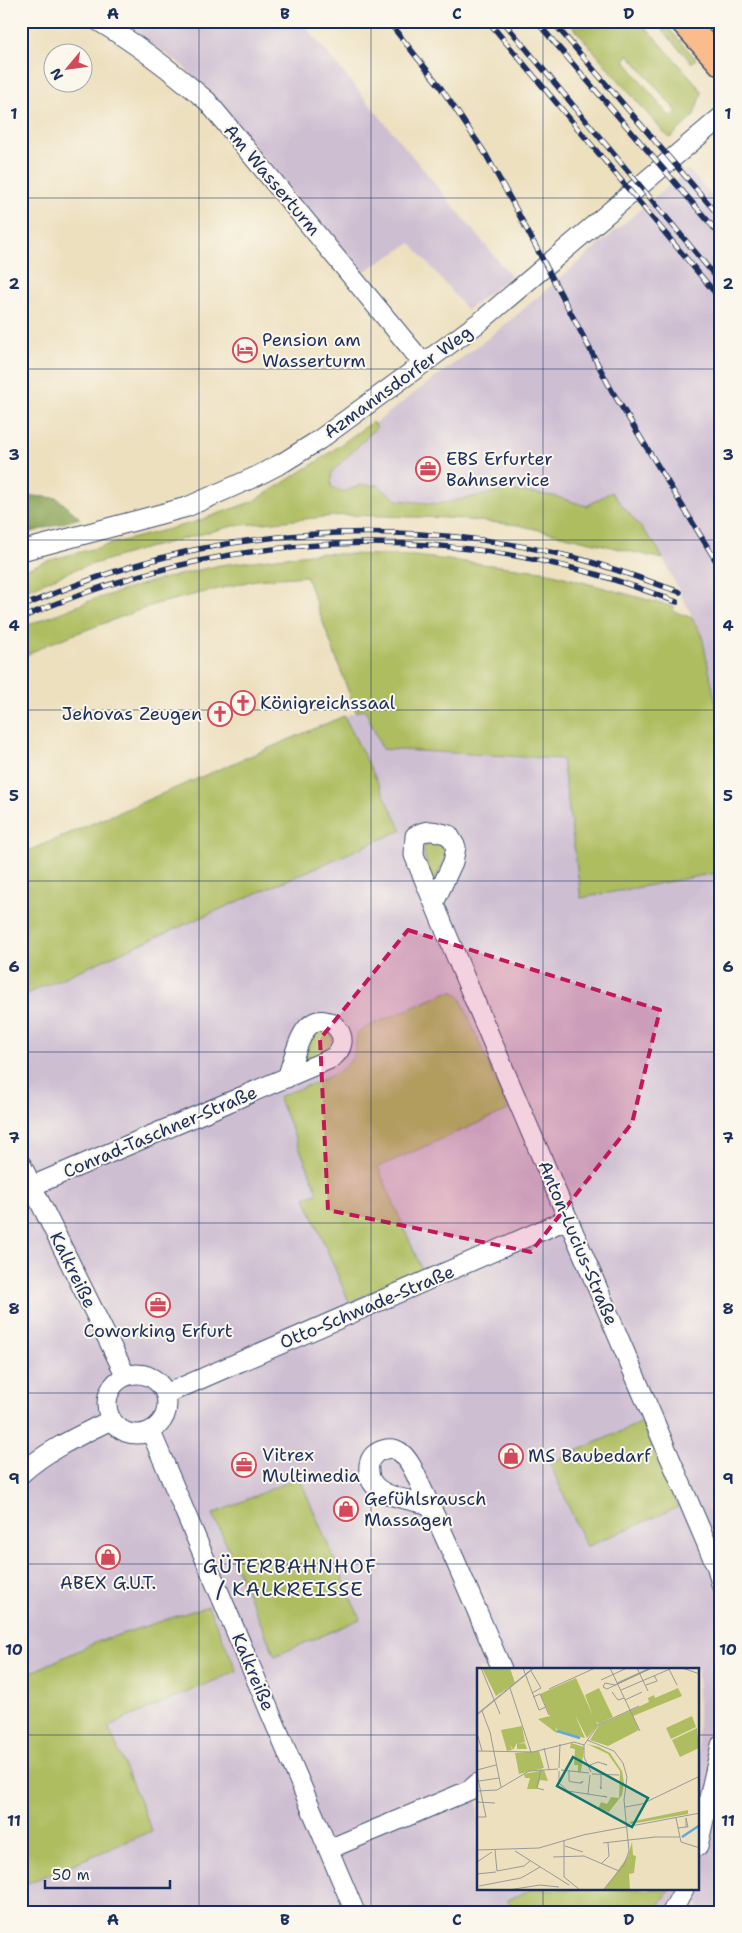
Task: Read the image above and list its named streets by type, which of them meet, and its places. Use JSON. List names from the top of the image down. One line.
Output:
{"streets":{"street":["Am Wasserturm","Azmannsdorfer Weg","Conrad-Taschner-Straße","Anton-Lucius-Straße","Kalkreiße","Otto-Schwade-Straße"]},"crossings":[["Am Wasserturm","Azmannsdorfer Weg"],["Conrad-Taschner-Straße","Kalkreiße"],["Anton-Lucius-Straße","Otto-Schwade-Straße"],["Kalkreiße","Otto-Schwade-Straße"]],"districts":["GÜTERBAHNHOF / KALKREISSE"],"places":{"hotel":["Pension am Wasserturm"],"office":["EBS Erfurter Bahnservice","Coworking Erfurt","Vitrex Multimedia"],"church":["Königreichssaal","Jehovas Zeugen"],"shop":["MS Baubedarf","Gefühlsrausch Massagen","ABEX G.U.T."]},"scale_bar":"50 m","north":"bottom left","grid":{"columns":["A","B","C","D"],"rows":["1","2","3","4","5","6","7","8","9","10","11"]}}
